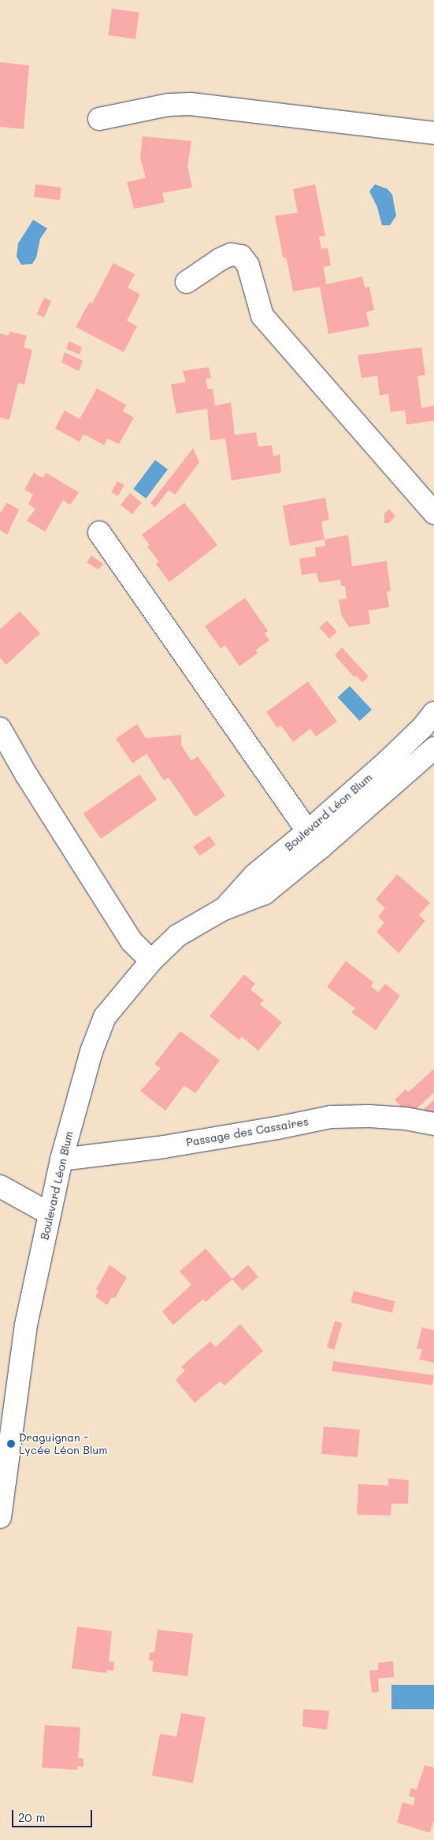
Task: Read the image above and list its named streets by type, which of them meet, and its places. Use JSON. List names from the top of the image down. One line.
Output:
{"streets":{"street":["Boulevard Léon Blum","Passage des Cassaires"]},"crossings":[["Boulevard Léon Blum","Passage des Cassaires"]],"places":["Draguignan - Lycée Léon Blum"],"scale_bar":"20 m"}
